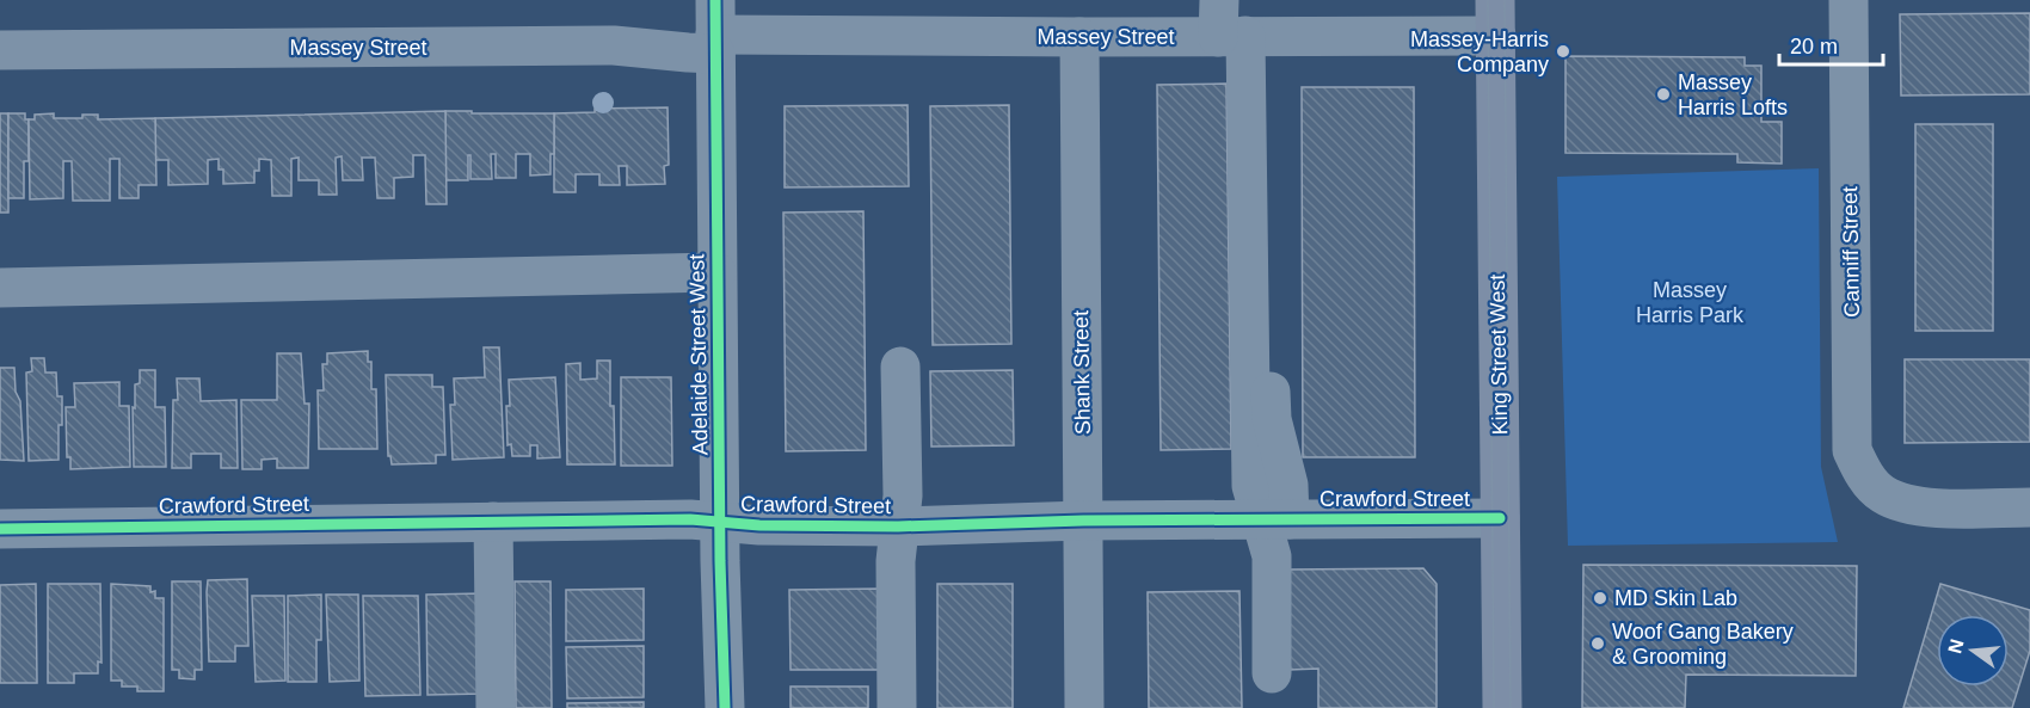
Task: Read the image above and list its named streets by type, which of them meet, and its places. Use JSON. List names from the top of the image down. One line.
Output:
{"streets":{"main road":["King Street West"],"street":["Massey Street","Canniff Street","Adelaide Street West","Shank Street","Crawford Street"]},"crossings":[["Massey Street","Adelaide Street West"],["Massey Street","King Street West"],["Massey Street","Shank Street"],["Adelaide Street West","Crawford Street"],["King Street West","Crawford Street"],["Shank Street","Crawford Street"]],"parks":["Massey Harris Park"],"places":["Massey-Harris Company","Massey Harris Lofts","MD Skin Lab","Woof Gang Bakery & Grooming"],"scale_bar":"20 m","north":"left"}
